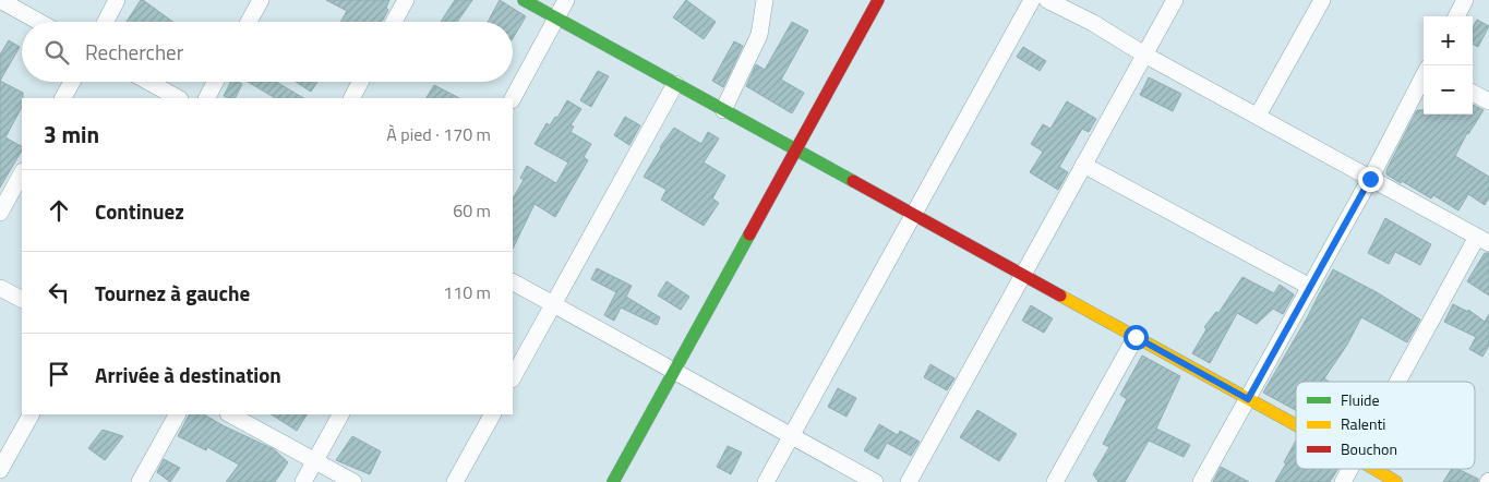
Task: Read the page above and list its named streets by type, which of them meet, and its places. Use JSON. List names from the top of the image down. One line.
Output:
{"legend":["Fluide","Ralenti","Bouchon"],"page":{"map_buttons":["+","−"],"search":"Rechercher","heading":["3 min","À pied · 170 m"],"list":[["Continuez","60 m"],["Tournez à gauche","110 m"],"Arrivée à destination"]}}
